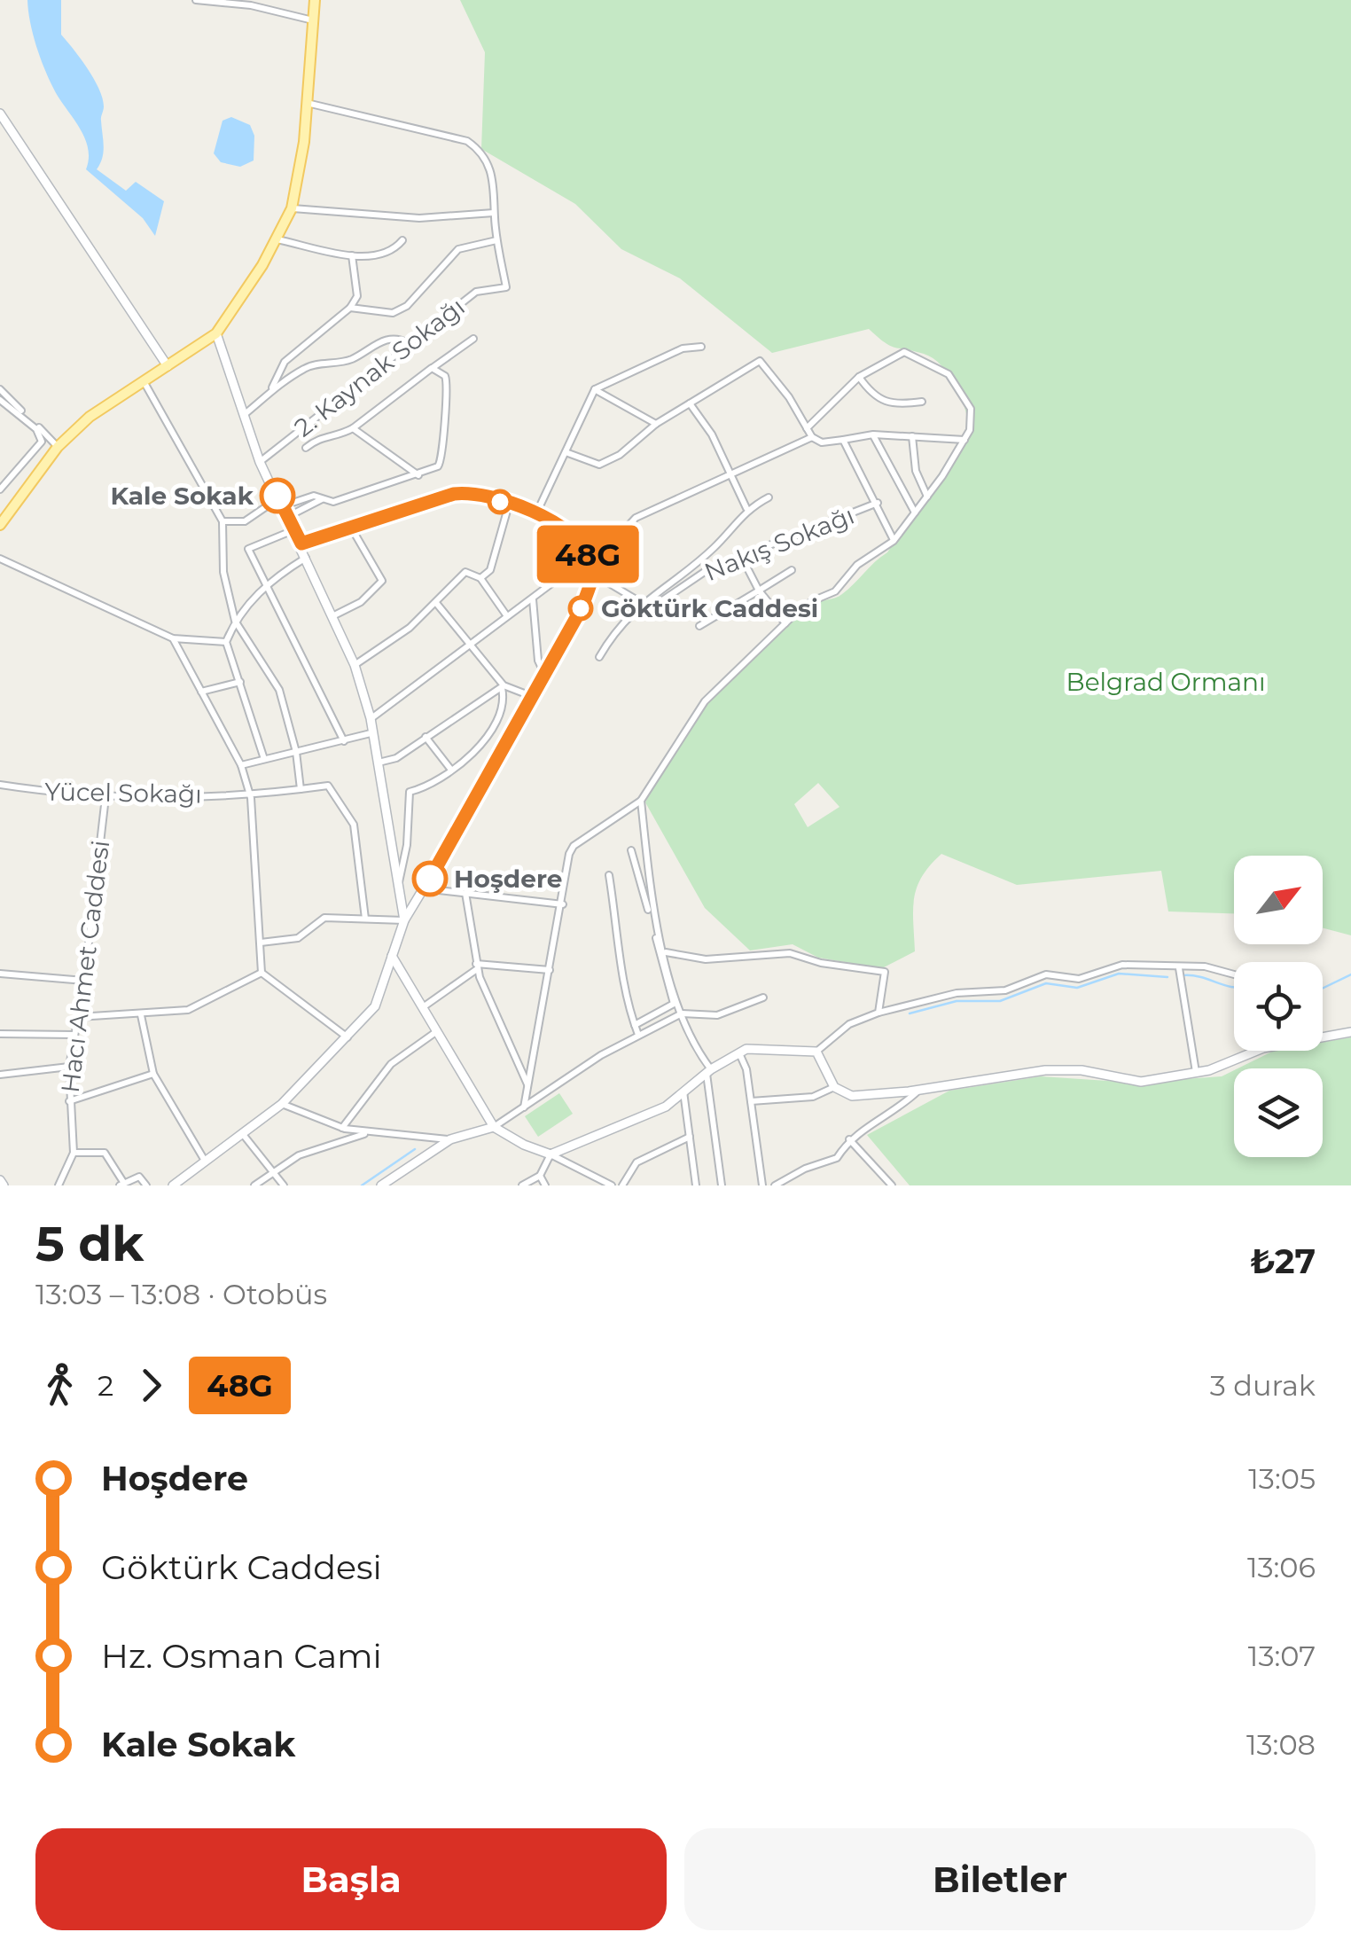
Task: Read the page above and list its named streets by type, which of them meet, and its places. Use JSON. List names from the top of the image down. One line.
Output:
{"streets":{"street":["2. Kaynak Sokağı","Nakış Sokağı","Yücel Sokağı","Hacı Ahmet Caddesi"]},"crossings":[["Yücel Sokağı","Hacı Ahmet Caddesi"]],"parks":["Belgrad Ormanı"],"places":["Kale Sokak","Göktürk Caddesi","Hoşdere"],"lines":["bus line 48G"],"north":"top right","page":{"on_map":"48G","heading":["5 dk","13:03 – 13:08 · Otobüs","₺27"],"legs":["2","48G","3 durak"],"list":[{"name":"Hoşdere","value":"13:05"},{"name":"Göktürk Caddesi","value":"13:06"},{"name":"Hz. Osman Cami","value":"13:07"},{"name":"Kale Sokak","value":"13:08"}],"buttons":["Başla","Biletler"]}}
